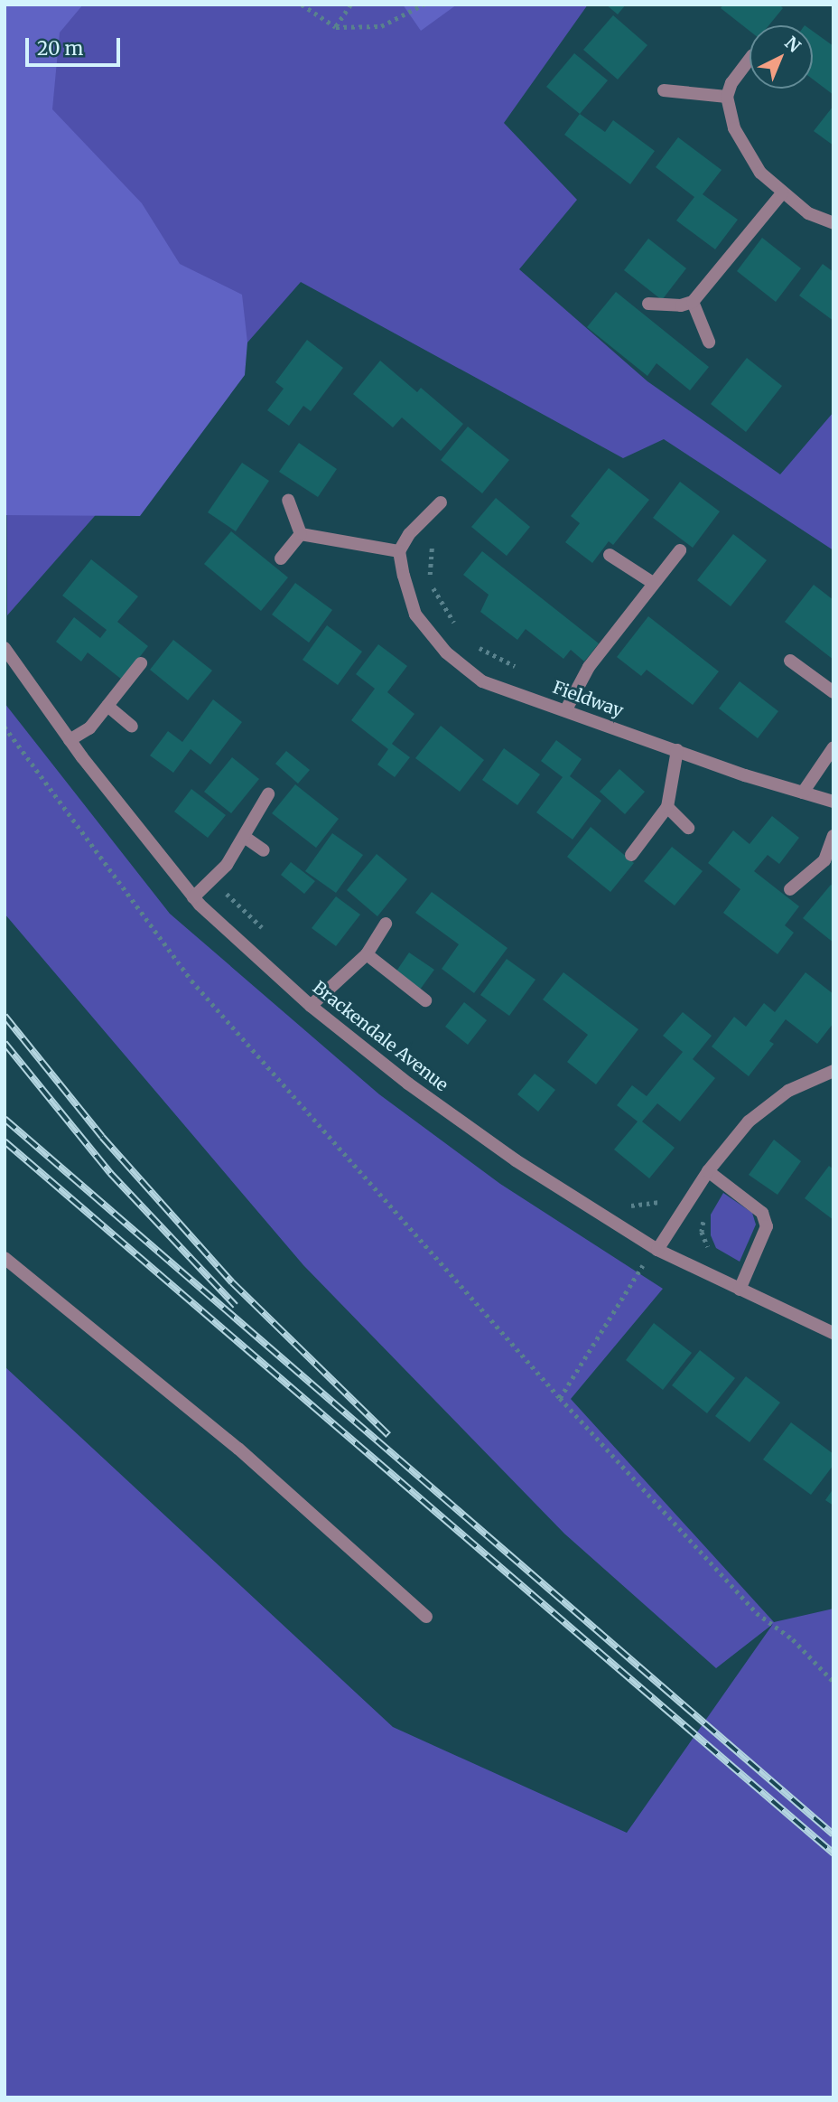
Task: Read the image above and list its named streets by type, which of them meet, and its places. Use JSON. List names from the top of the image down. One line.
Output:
{"streets":{"street":["Fieldway","Brackendale Avenue"]},"scale_bar":"20 m","north":"top right"}
